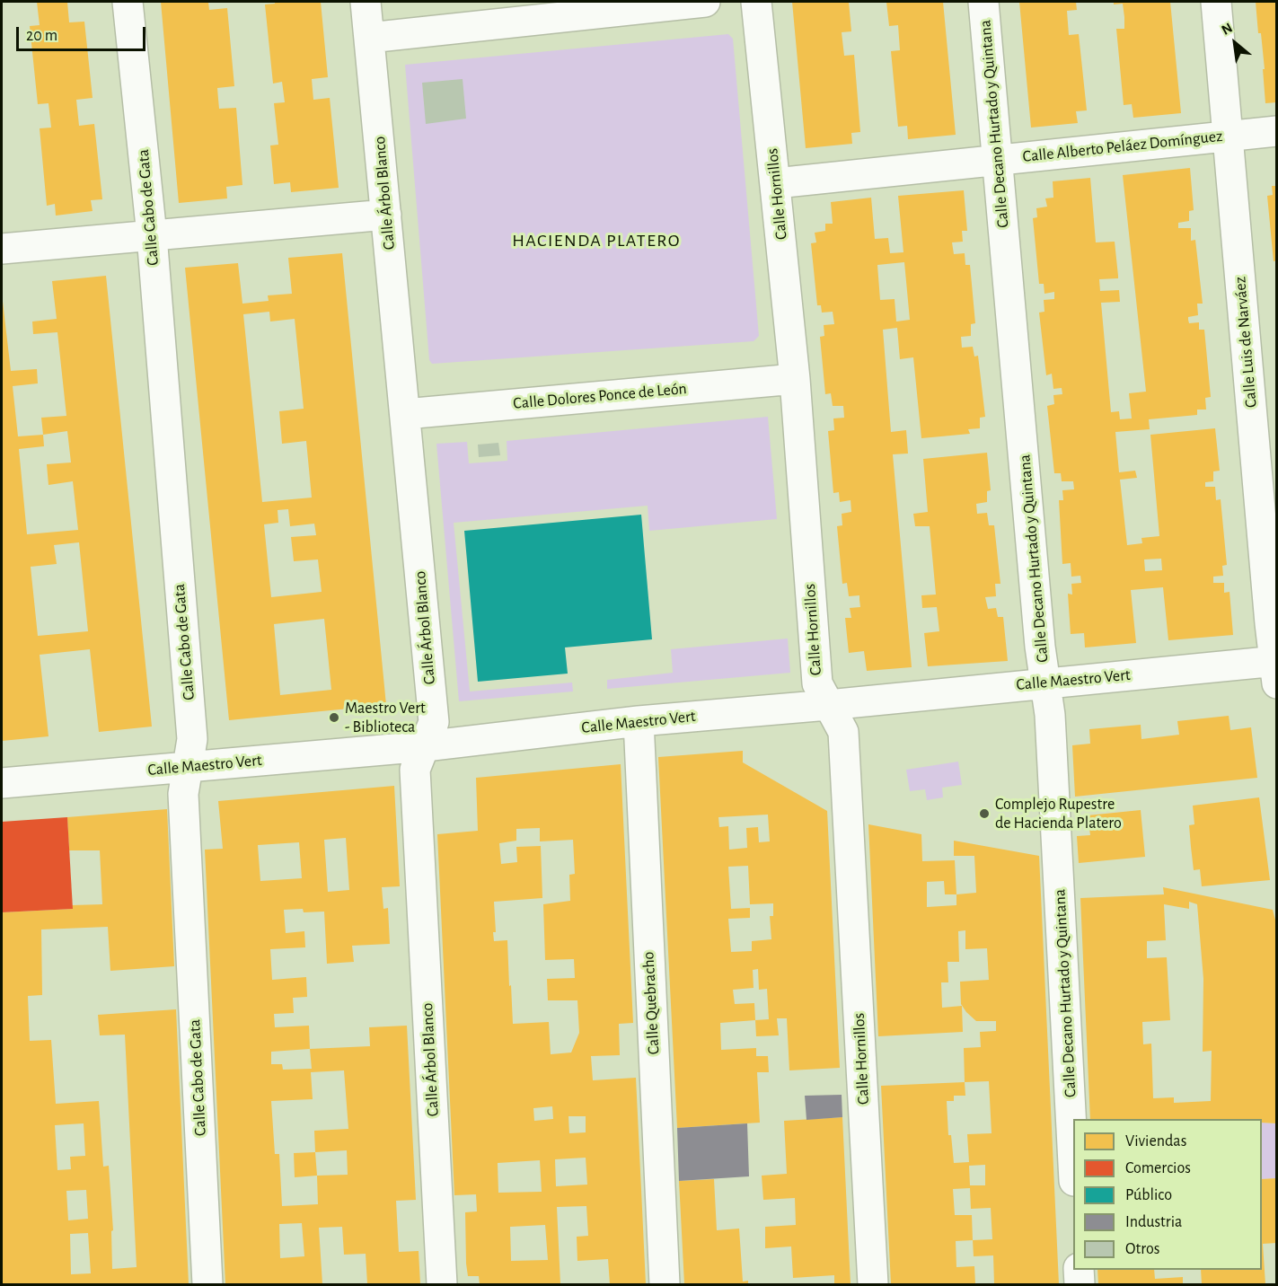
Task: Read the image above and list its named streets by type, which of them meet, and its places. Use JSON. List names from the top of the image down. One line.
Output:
{"streets":{"street":["Calle Decano Hurtado y Quintana","Calle Alberto Peláez Domínguez","Calle Árbol Blanco","Calle Hornillos","Calle Cabo de Gata","Calle Luis de Narváez","Calle Dolores Ponce de León","Calle Maestro Vert","Calle Quebracho"]},"crossings":[["Calle Decano Hurtado y Quintana","Calle Alberto Peláez Domínguez"],["Calle Decano Hurtado y Quintana","Calle Maestro Vert"],["Calle Alberto Peláez Domínguez","Calle Hornillos"],["Calle Alberto Peláez Domínguez","Calle Luis de Narváez"],["Calle Árbol Blanco","Calle Dolores Ponce de León"],["Calle Árbol Blanco","Calle Maestro Vert"],["Calle Hornillos","Calle Dolores Ponce de León"],["Calle Hornillos","Calle Maestro Vert"],["Calle Cabo de Gata","Calle Maestro Vert"],["Calle Luis de Narváez","Calle Maestro Vert"],["Calle Maestro Vert","Calle Quebracho"]],"districts":["HACIENDA PLATERO"],"places":["Maestro Vert - Biblioteca","Complejo Rupestre de Hacienda Platero"],"legend":["Viviendas","Comercios","Público","Industria","Otros"],"scale_bar":"20 m","north":"top left"}
